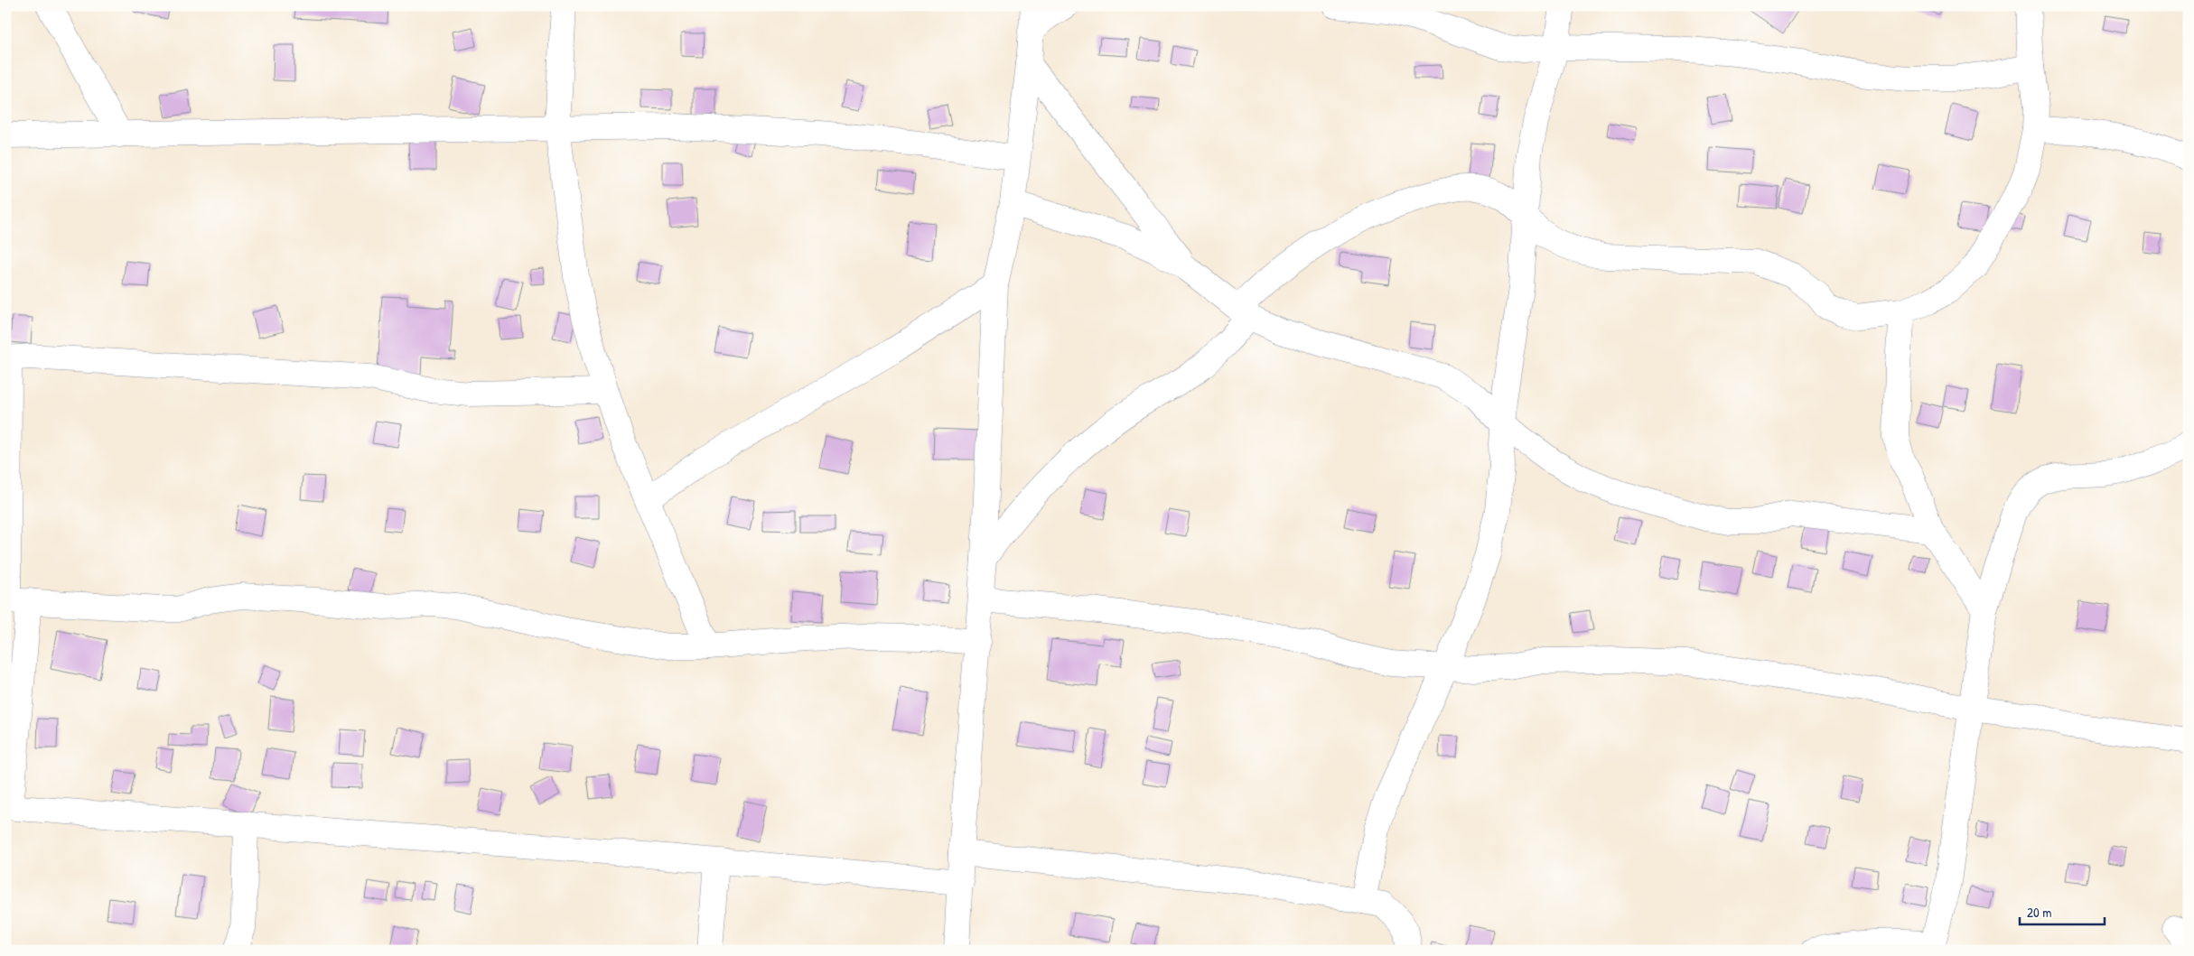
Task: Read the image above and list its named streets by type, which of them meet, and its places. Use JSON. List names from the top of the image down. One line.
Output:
{"scale_bar":"20 m"}
